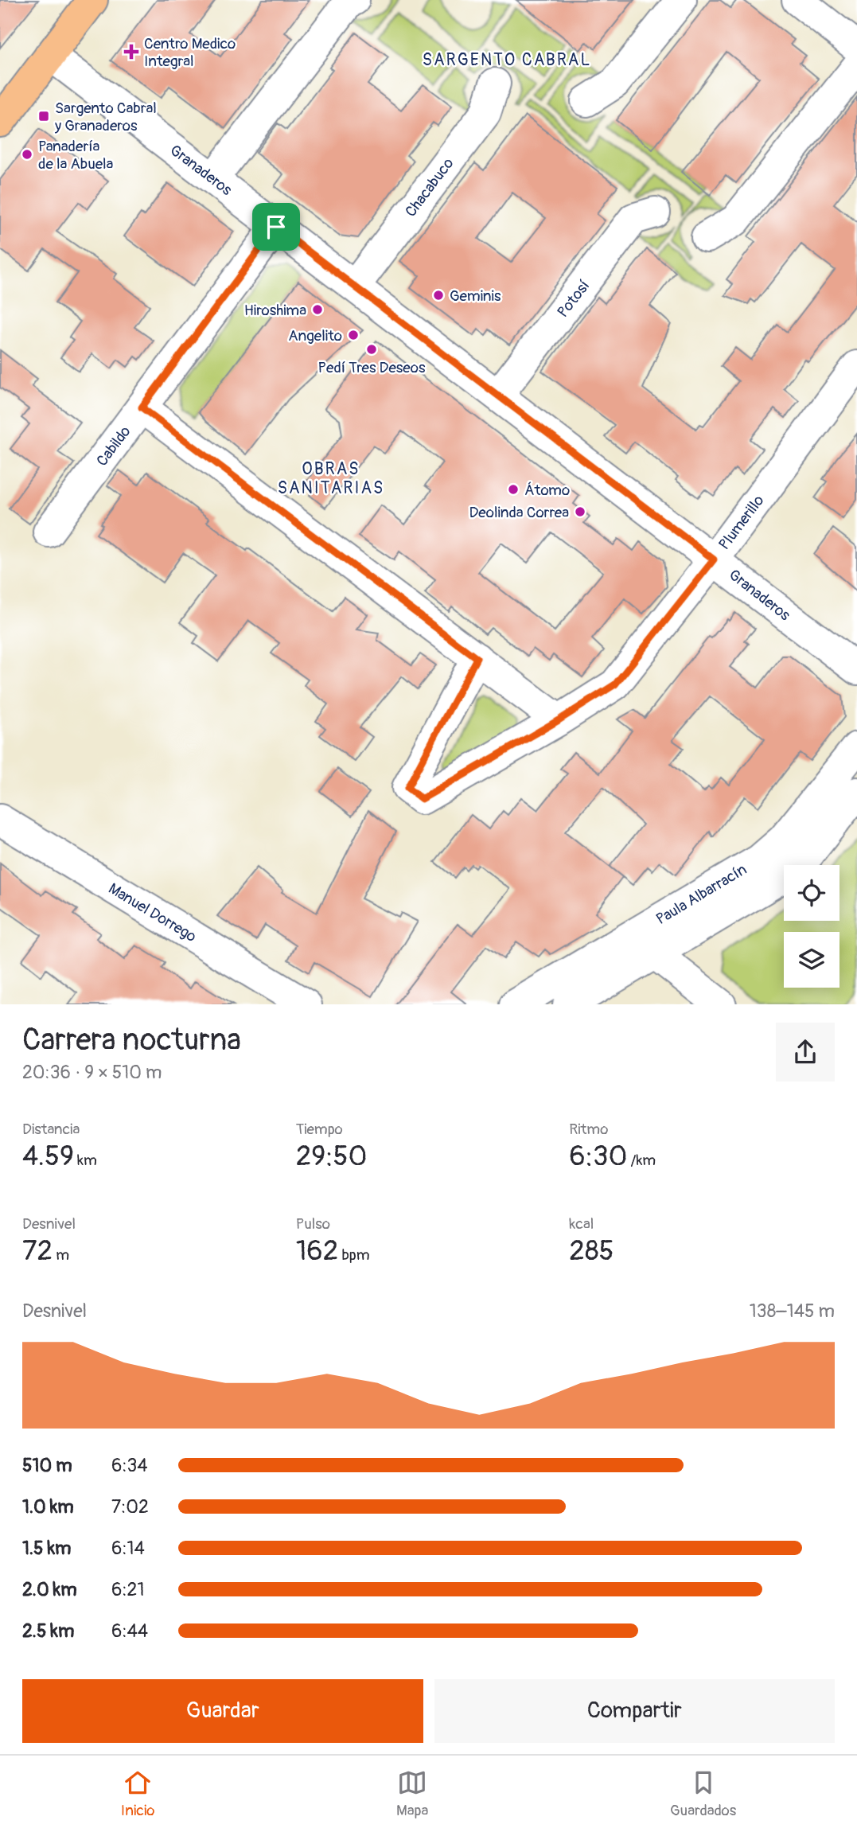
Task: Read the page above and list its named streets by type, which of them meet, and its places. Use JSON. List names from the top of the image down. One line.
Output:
{"streets":{"street":["Granaderos","Chacabuco","Potosí","Cabildo","Plumerillo","Paula Albarracín","Manuel Dorrego"]},"crossings":[["Granaderos","Chacabuco"],["Granaderos","Potosí"],["Granaderos","Cabildo"],["Granaderos","Plumerillo"]],"districts":["SARGENTO CABRAL","OBRAS SANITARIAS"],"places":{"health":["Centro Medico Integral"],"transit":["Sargento Cabral y Granaderos"],"other":["Panadería de la Abuela","Geminis","Hiroshima","Angelito","Pedí Tres Deseos","Átomo","Deolinda Correa"]},"page":{"heading":["Carrera nocturna","20:36 · 9 × 510 m"],"stats":[["Distancia","4.59 km"],["Tiempo","29:50"],["Ritmo","6:30 /km"],["Desnivel","72 m"],["Pulso","162 bpm"],["kcal","285"]],"chart":["Desnivel","138–145 m"],"list":[{"name":"510 m","note":"6:34"},{"name":"1.0 km","note":"7:02"},{"name":"1.5 km","note":"6:14"},{"name":"2.0 km","note":"6:21"},{"name":"2.5 km","note":"6:44"}],"buttons":["Guardar","Compartir"],"tabs":["Inicio","Mapa","Guardados"]}}
